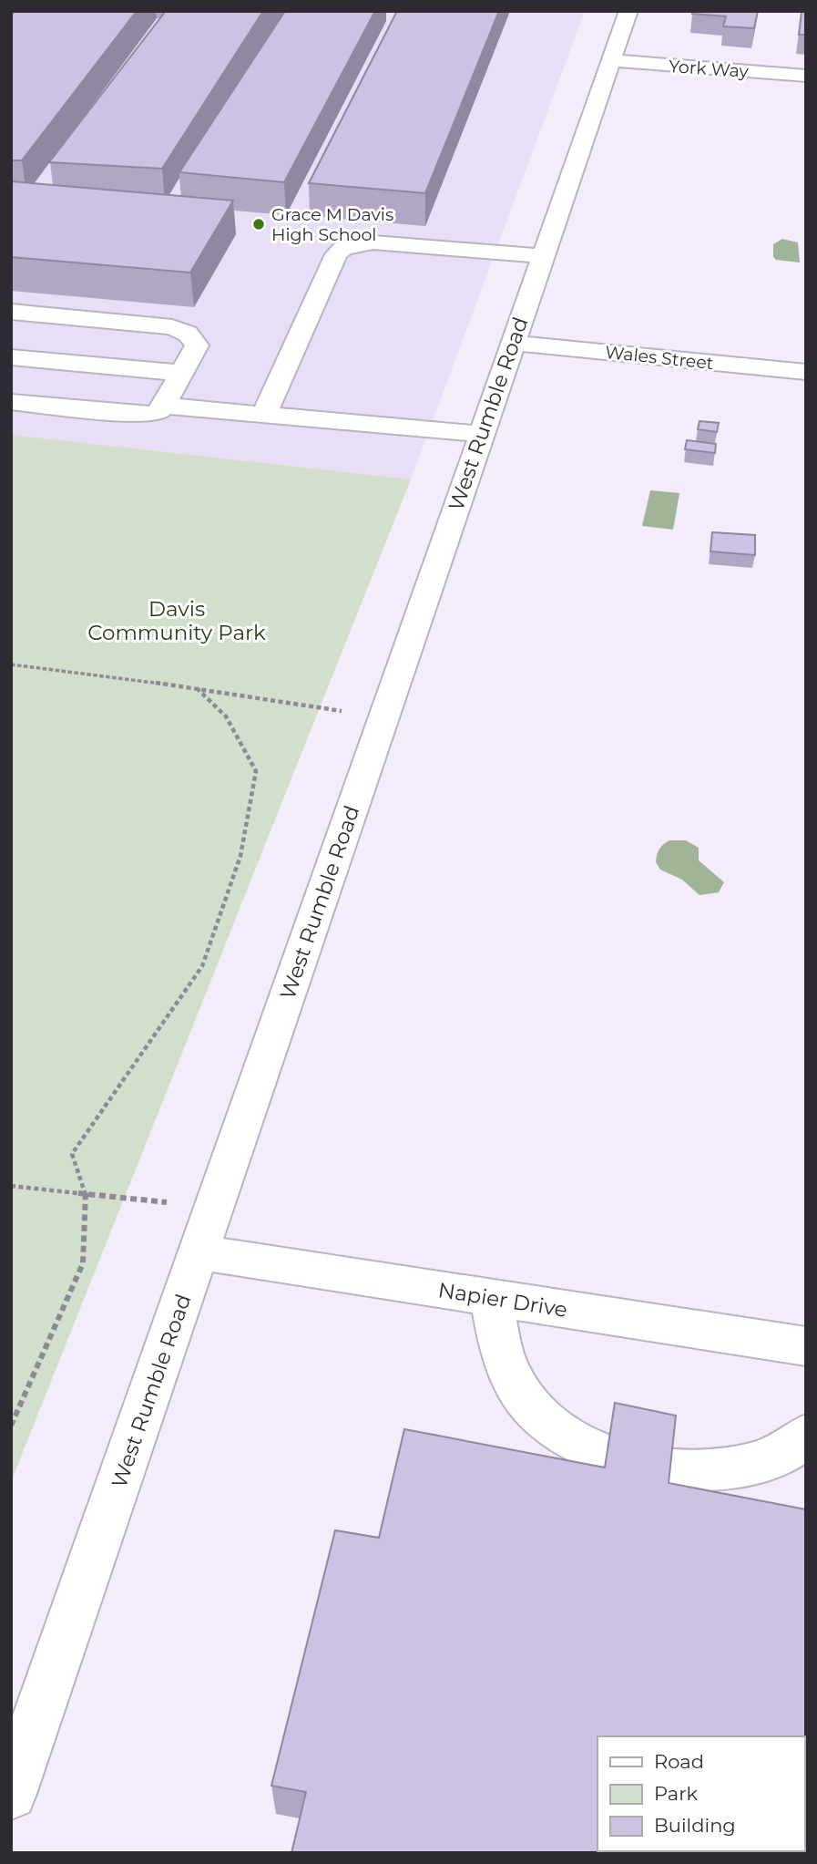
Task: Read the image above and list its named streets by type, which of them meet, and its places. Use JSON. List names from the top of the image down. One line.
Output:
{"streets":{"street":["York Way","Wales Street","West Rumble Road","Napier Drive"]},"crossings":[["York Way","West Rumble Road"],["Wales Street","West Rumble Road"],["West Rumble Road","Napier Drive"]],"parks":["Davis Community Park"],"places":["Grace M Davis High School"],"legend":["Road","Park","Building"]}
